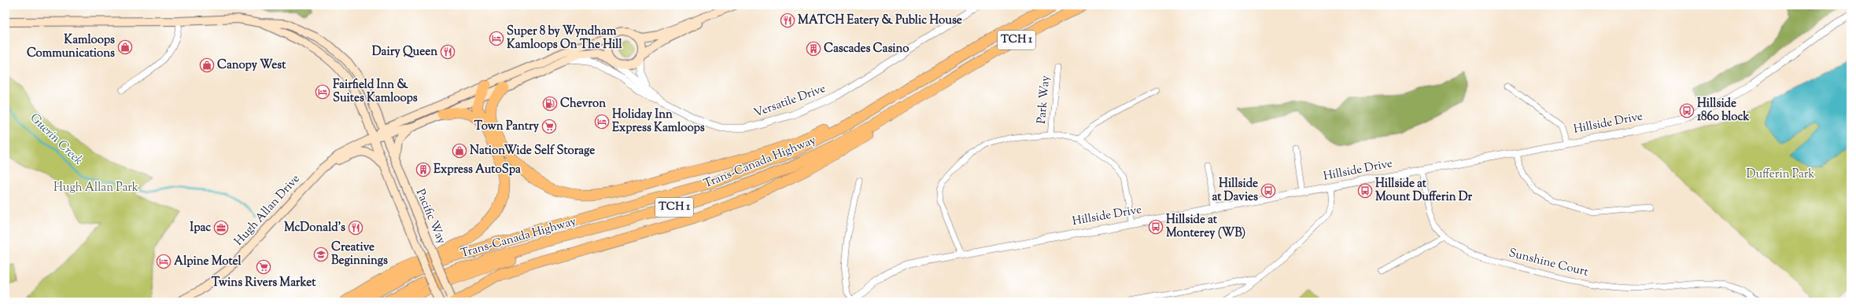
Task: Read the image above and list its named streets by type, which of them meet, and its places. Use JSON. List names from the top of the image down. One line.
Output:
{"streets":{"highway":["TCH 1","Trans-Canada Highway"],"main road":["Hugh Allan Drive","Pacific Way"],"street":["Park Way","Versatile Drive","Hillside Drive","Sunshine Court"]},"crossings":[["Versatile Drive","Hugh Allan Drive"],["Hillside Drive","Sunshine Court"],["Hugh Allan Drive","Pacific Way"]],"water":["Guerin Creek"],"parks":["Dufferin Park","Hugh Allan Park"],"places":{"restaurant":["MATCH Eatery & Public House","Dairy Queen","McDonald's"],"hotel":["Super 8 by Wyndham Kamloops On The Hill","Fairfield Inn & Suites Kamloops","Holiday Inn Express Kamloops","Alpine Motel"],"shop":["Kamloops Communications","Canopy West","NationWide Self Storage"],"building":["Cascades Casino","Express AutoSpa"],"fuel station":["Chevron"],"bus stop":["Hillside 1860 block","Hillside at Davies","Hillside at Mount Dufferin Dr","Hillside at Monterey (WB)"],"supermarket":["Town Pantry","Twins Rivers Market"],"office":["Ipac"],"school or university":["Creative Beginnings"]}}
